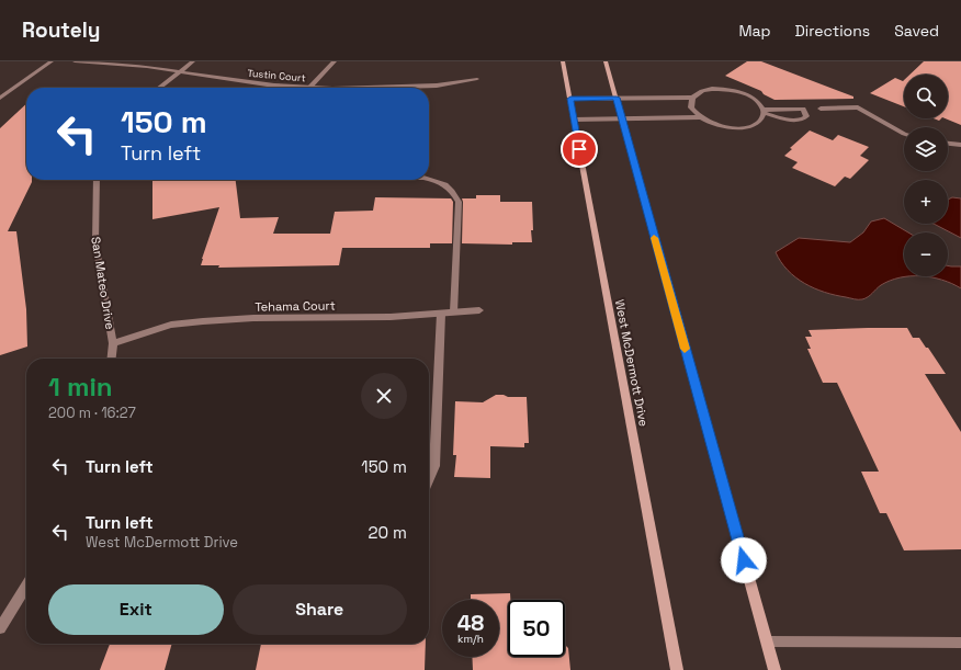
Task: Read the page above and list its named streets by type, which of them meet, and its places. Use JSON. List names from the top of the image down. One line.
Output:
{"streets":{"main road":["West McDermott Drive"],"street":["Tustin Court","San Mateo Drive","Tehama Court"]},"crossings":[["San Mateo Drive","Tehama Court"]],"page":{"header":"Routely","nav":["Map","Directions","Saved"],"map_buttons":["+","−"],"turn":["150 m","Turn left"],"heading":["1 min","200 m · 16:27"],"list":[{"name":"Turn left","value":"150 m"},{"name":"Turn left","note":"West McDermott Drive","value":"20 m"}],"buttons":["Exit","Share"],"speed":"48 km/h","limit":"50"}}
